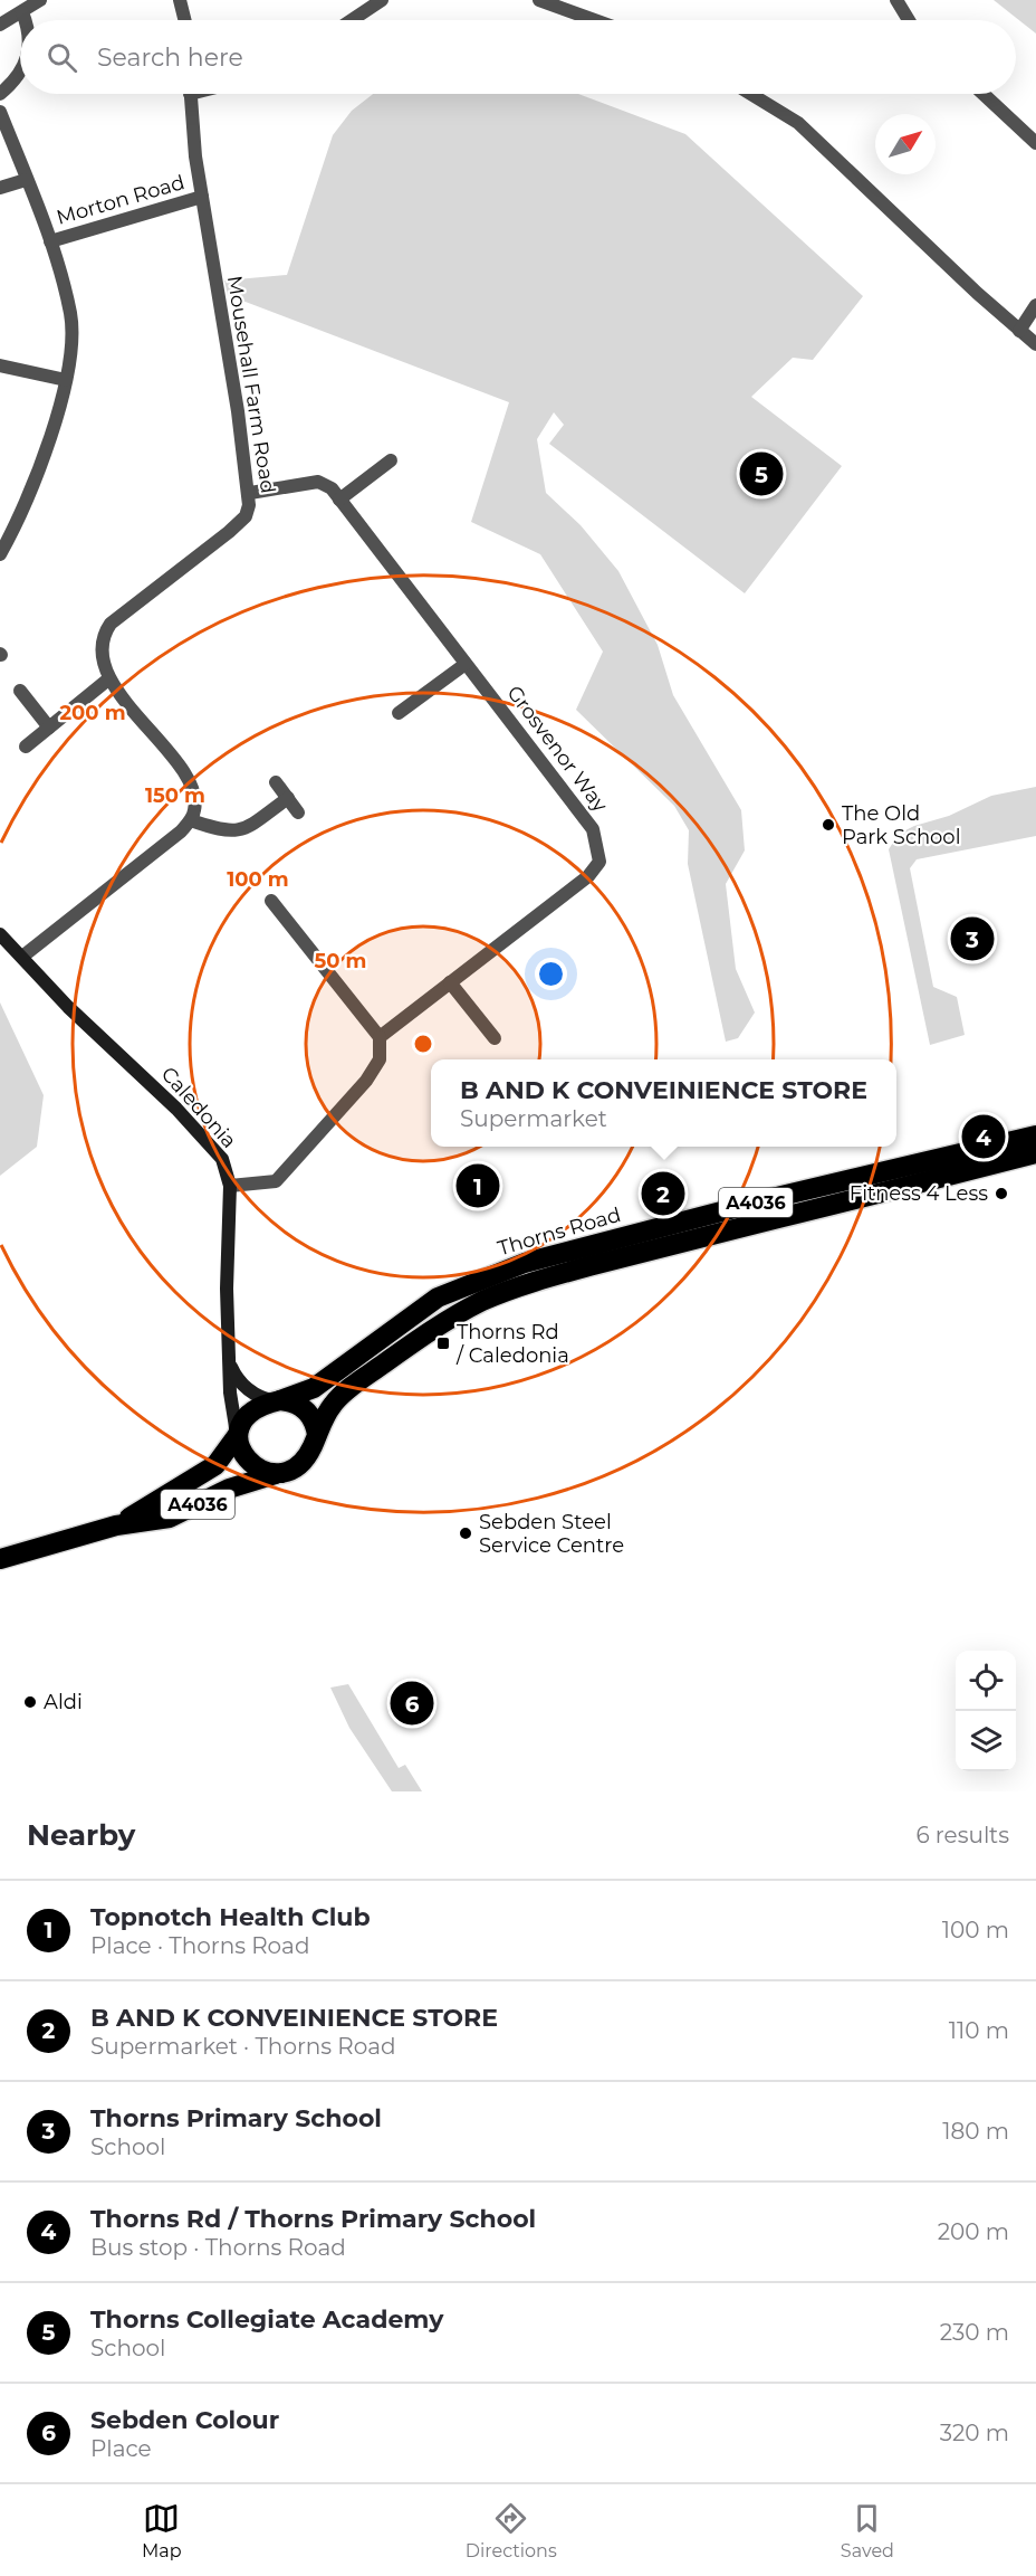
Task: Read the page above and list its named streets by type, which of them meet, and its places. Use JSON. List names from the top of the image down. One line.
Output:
{"streets":{"highway":["A4036","Thorns Road"],"street":["Morton Road","Mousehall Farm Road","Grosvenor Way","Caledonia"]},"crossings":[["Morton Road","Mousehall Farm Road"],["Mousehall Farm Road","Grosvenor Way"],["Caledonia","A4036"],["Caledonia","Thorns Road"],["A4036","Thorns Road"]],"places":{"other":["The Old Park School","Fitness 4 Less","Sebden Steel Service Centre","Aldi"],"transit":["Thorns Rd / Caledonia"]},"north":"top right","page":{"search":"Search here","pins":["5","3","4","1","2","6"],"popup":["B AND K CONVEINIENCE STORE","Supermarket"],"heading":["Nearby","6 results"],"list":[{"mark":"1","name":"Topnotch Health Club","note":"Place · Thorns Road","value":"100 m"},{"mark":"2","name":"B AND K CONVEINIENCE STORE","note":"Supermarket · Thorns Road","value":"110 m"},{"mark":"3","name":"Thorns Primary School","note":"School","value":"180 m"},{"mark":"4","name":"Thorns Rd / Thorns Primary School","note":"Bus stop · Thorns Road","value":"200 m"},{"mark":"5","name":"Thorns Collegiate Academy","note":"School","value":"230 m"},{"mark":"6","name":"Sebden Colour","note":"Place","value":"320 m"}],"nav":["Map","Directions","Saved"]},"rings":["200 m","150 m","100 m","50 m"]}
